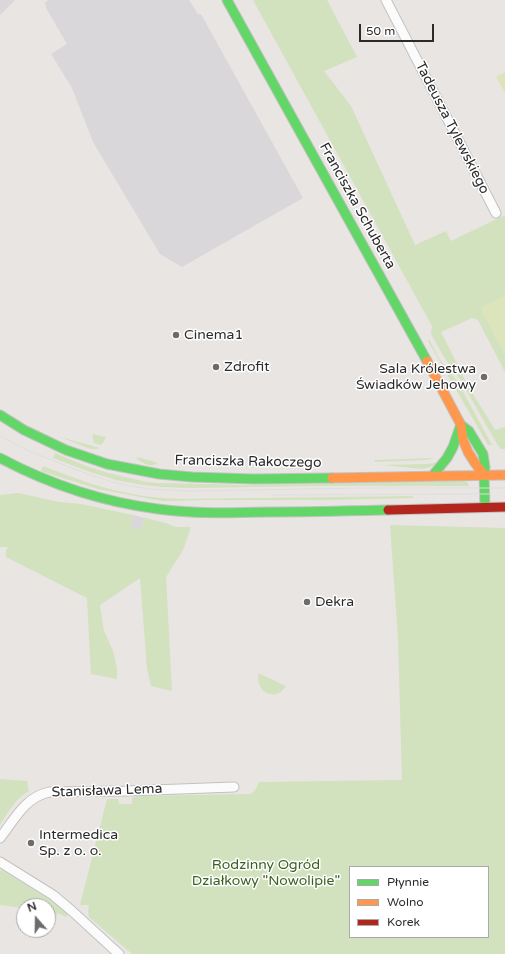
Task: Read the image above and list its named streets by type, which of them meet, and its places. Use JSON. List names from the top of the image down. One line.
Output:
{"streets":{"main road":["Franciszka Schuberta","Franciszka Rakoczego"],"street":["Tadeusza Tylewskiego","Stanisława Lema"]},"crossings":[["Franciszka Schuberta","Franciszka Rakoczego"]],"parks":["Rodzinny Ogród Działkowy \"Nowolipie\""],"places":["Cinema1","Zdrofit","Sala Królestwa Świadków Jehowy","Dekra","Intermedica Sp. z o. o."],"legend":["Płynnie","Wolno","Korek"],"scale_bar":"50 m","north":"top"}
